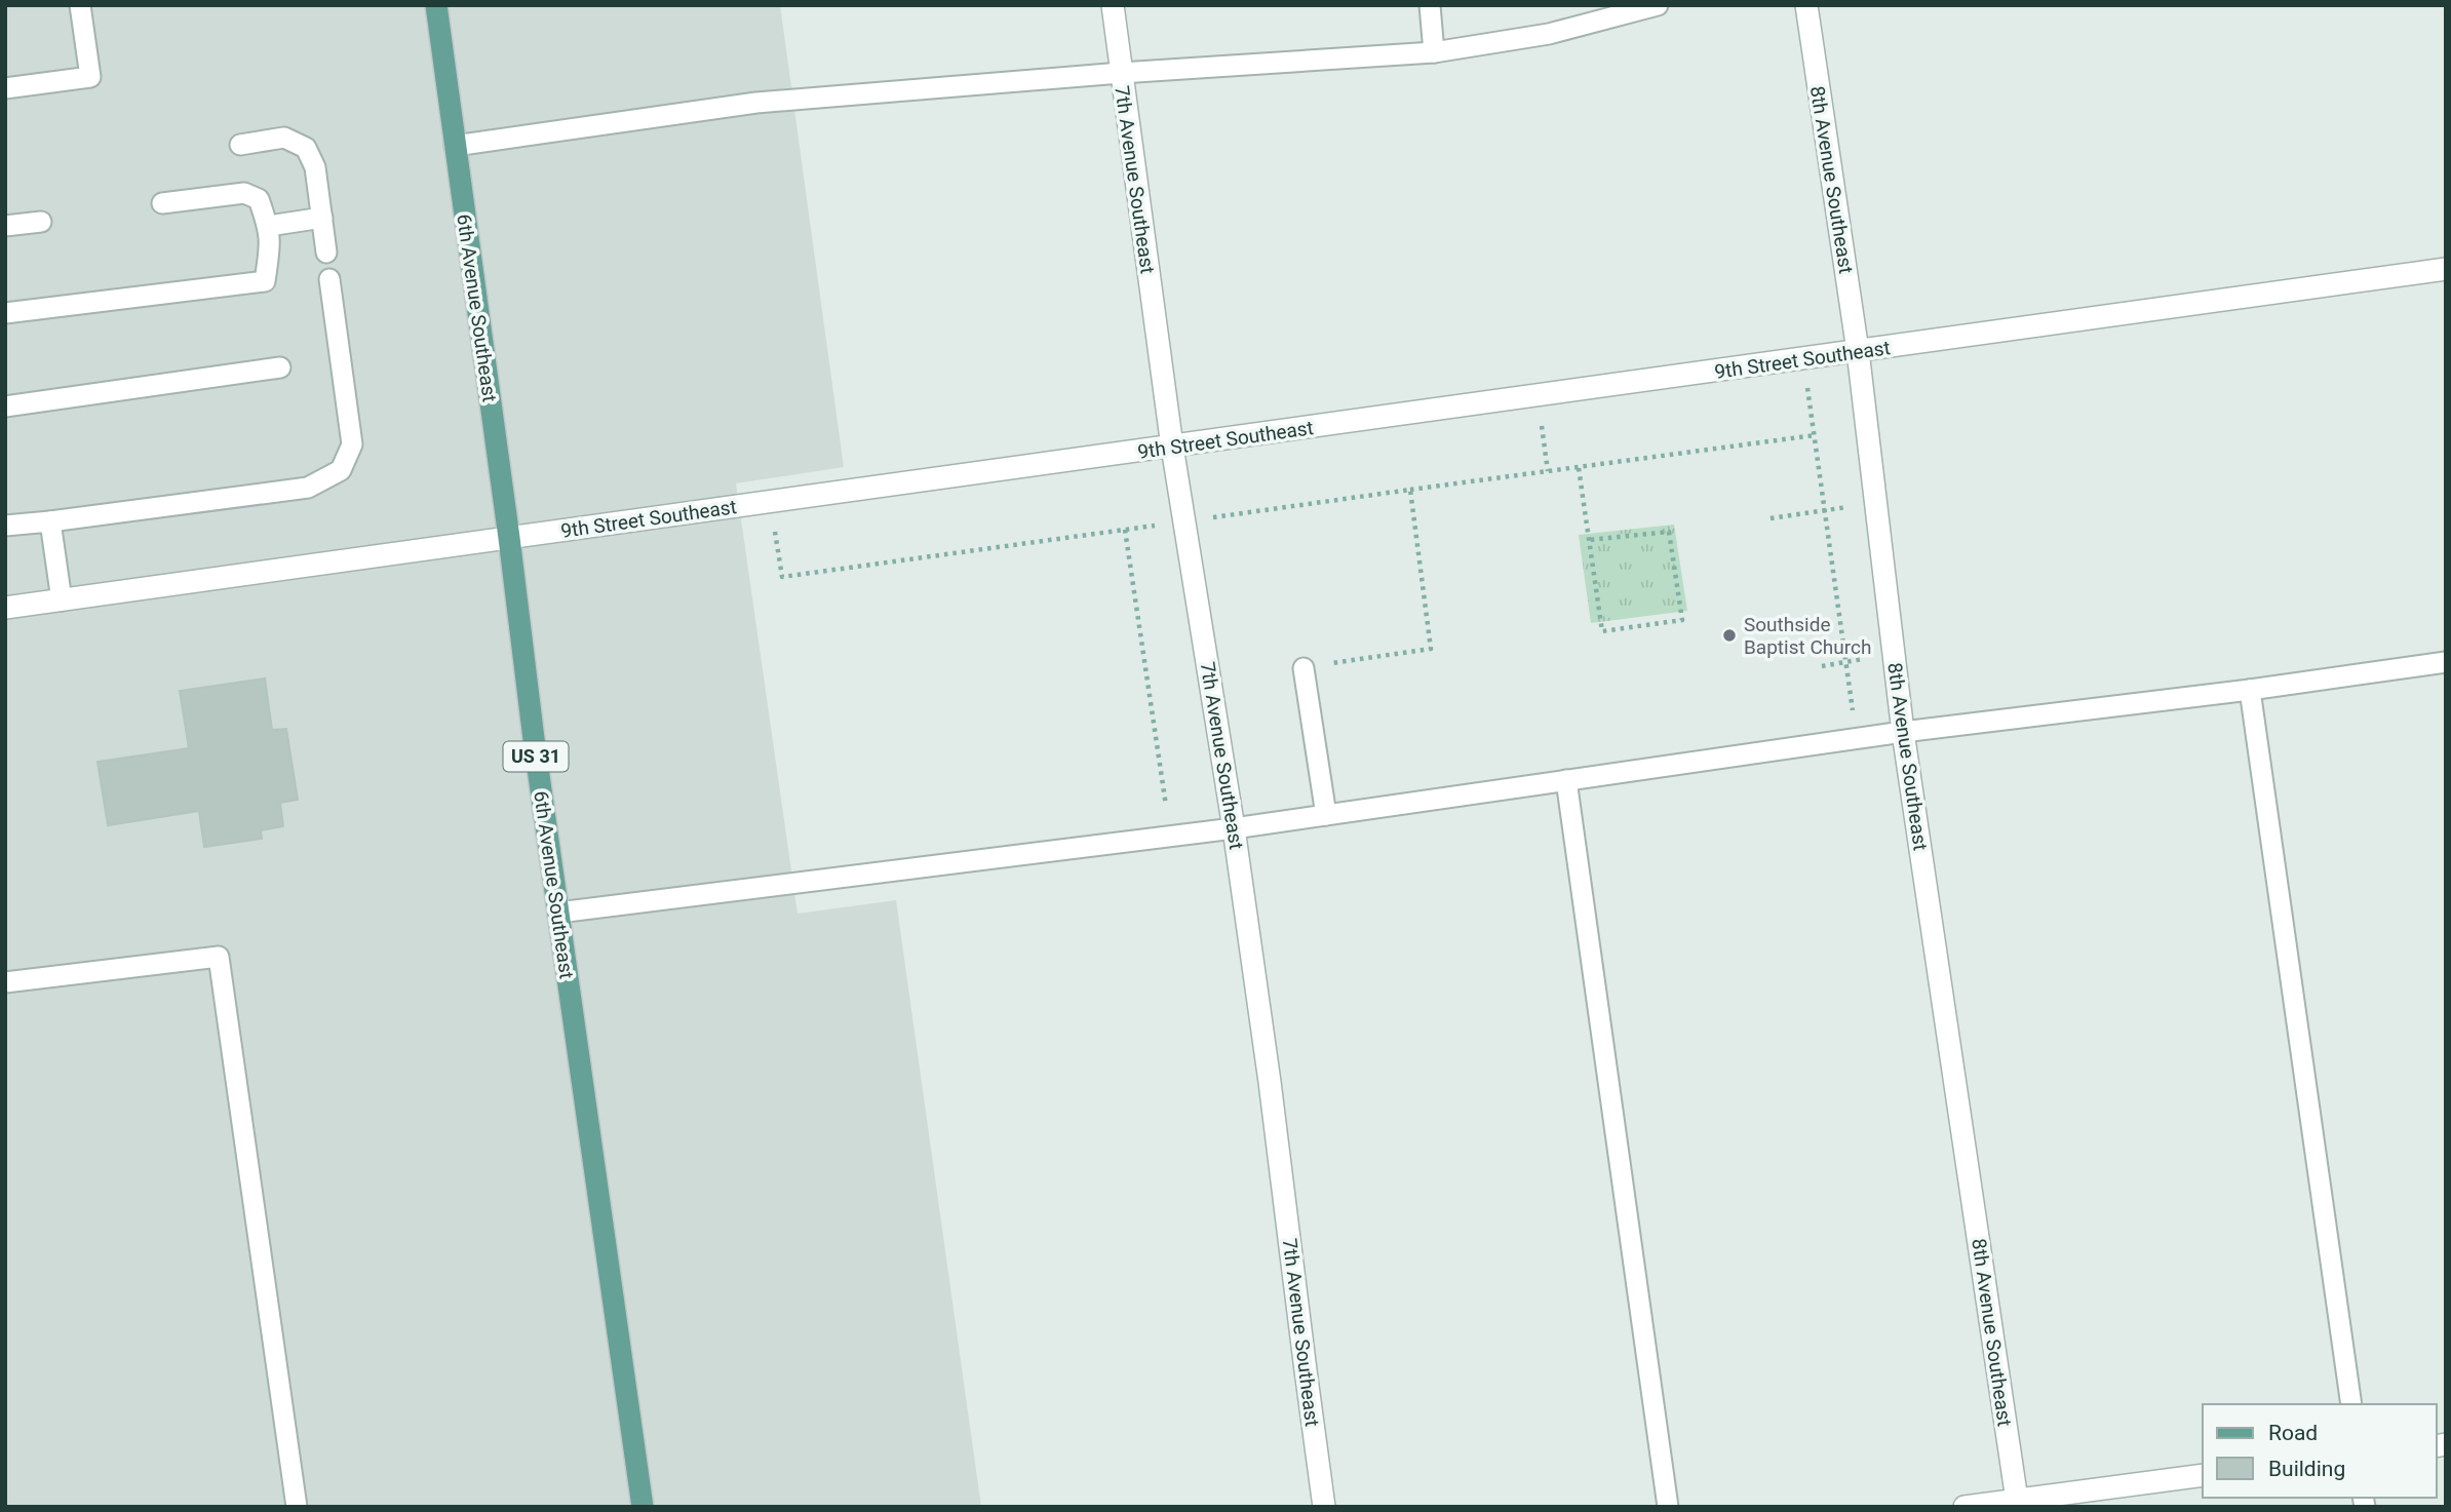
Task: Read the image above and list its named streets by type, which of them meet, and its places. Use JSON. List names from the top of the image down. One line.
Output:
{"streets":{"main road":["6th Avenue Southeast","US 31"],"street":["7th Avenue Southeast","8th Avenue Southeast","9th Street Southeast"]},"crossings":[["7th Avenue Southeast","9th Street Southeast"],["8th Avenue Southeast","9th Street Southeast"],["6th Avenue Southeast","9th Street Southeast"]],"places":["Southside Baptist Church"],"legend":["Road","Building"]}
